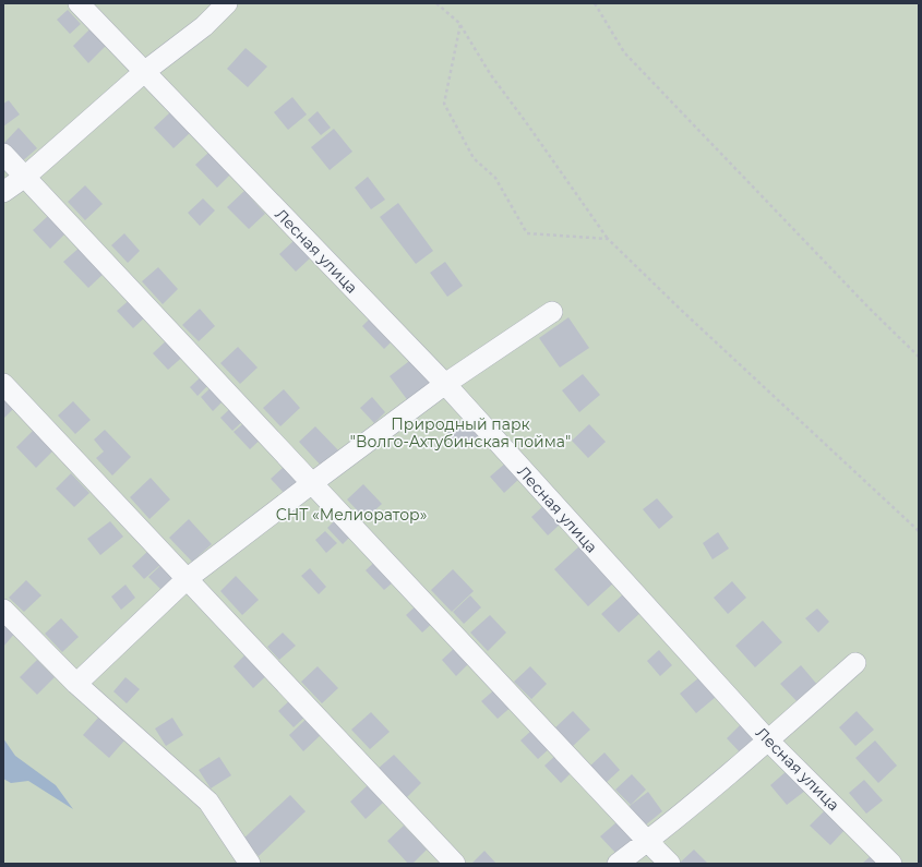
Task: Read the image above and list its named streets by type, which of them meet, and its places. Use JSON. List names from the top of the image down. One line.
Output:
{"streets":{"street":["Лесная улица"]},"parks":["Природный парк \"Волго-Ахтубинская пойма\"","СНТ «Мелиоратор»"]}
